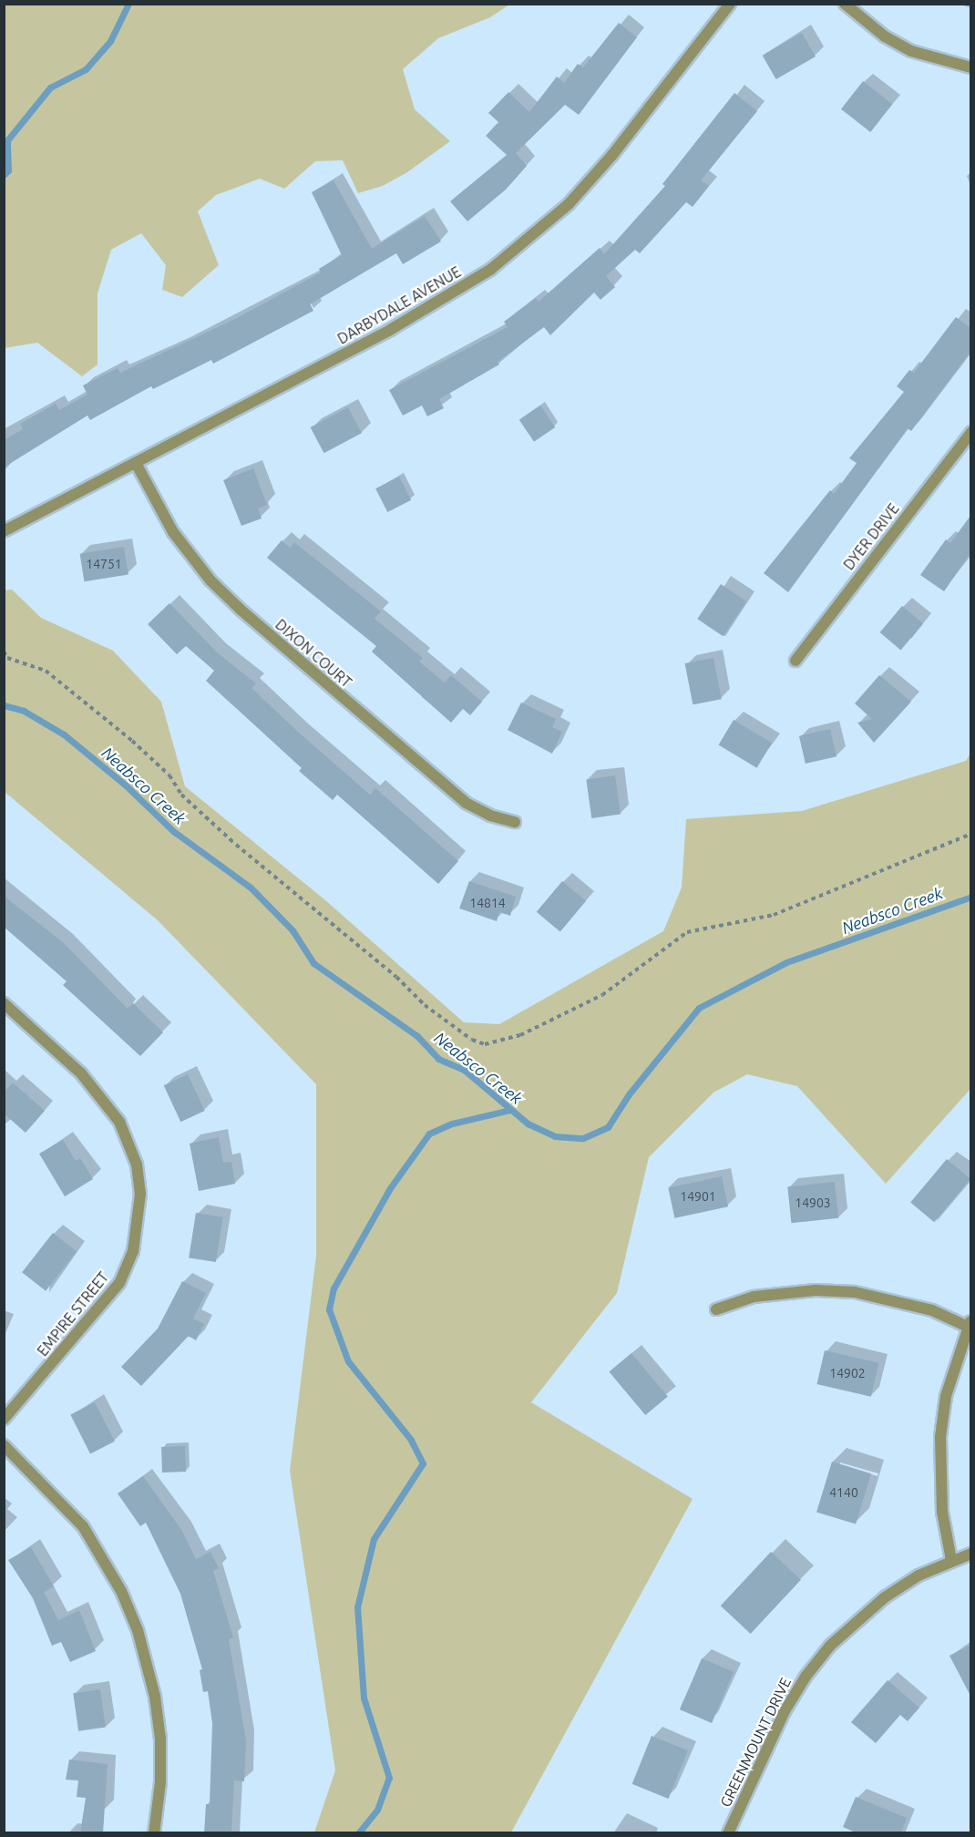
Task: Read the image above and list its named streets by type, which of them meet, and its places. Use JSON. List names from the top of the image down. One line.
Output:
{"streets":{"street":["DARBYDALE AVENUE","DYER DRIVE","DIXON COURT","EMPIRE STREET","GREENMOUNT DRIVE"]},"crossings":[["DARBYDALE AVENUE","DIXON COURT"]],"water":["Neabsco Creek"],"house_numbers":["14751","14814","14901","14903","14902","4140"]}
